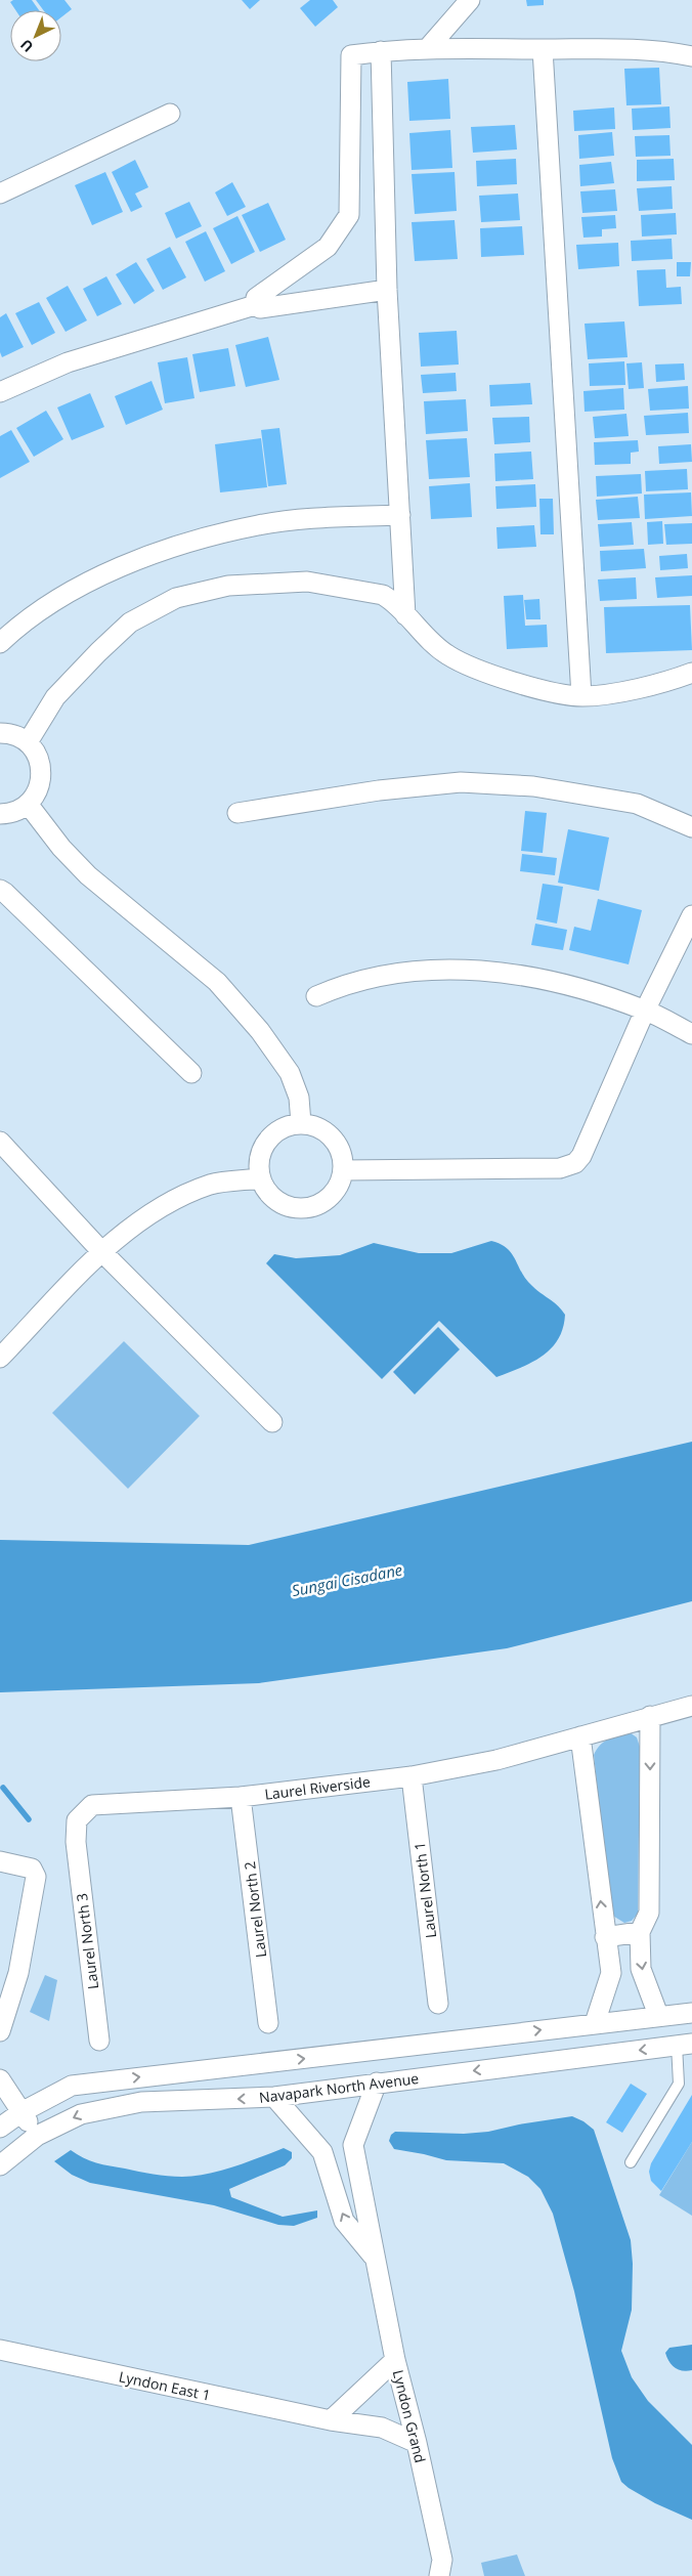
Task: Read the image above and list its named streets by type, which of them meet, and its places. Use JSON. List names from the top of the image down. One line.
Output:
{"streets":{"street":["Laurel Riverside","Laurel North 1","Laurel North 2","Laurel North 3","Navapark North Avenue","Lyndon East 1","Lyndon Grand"]},"crossings":[["Laurel Riverside","Laurel North 1"],["Laurel Riverside","Laurel North 2"],["Laurel Riverside","Laurel North 3"],["Navapark North Avenue","Lyndon Grand"],["Lyndon East 1","Lyndon Grand"]],"water":["Sungai Cisadane"],"north":"bottom left"}
